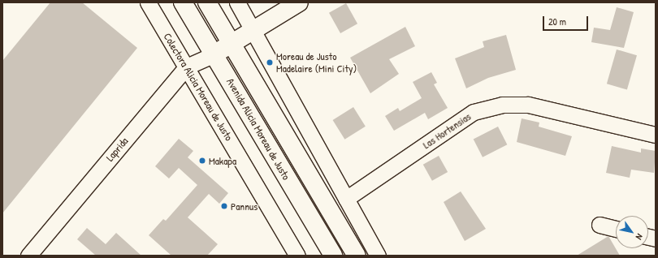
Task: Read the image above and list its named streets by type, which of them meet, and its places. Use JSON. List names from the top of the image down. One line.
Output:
{"streets":{"main road":["Avenida Alicia Moreau de Justo"],"street":["Colectora Alicia Moreau de Justo","Las Hortensias","Laprida"]},"crossings":[["Colectora Alicia Moreau de Justo","Laprida"],["Avenida Alicia Moreau de Justo","Laprida"]],"places":["Moreau de Justo Madelaire (Mini City)","Makapa","Pannus"],"scale_bar":"20 m","north":"bottom right"}
